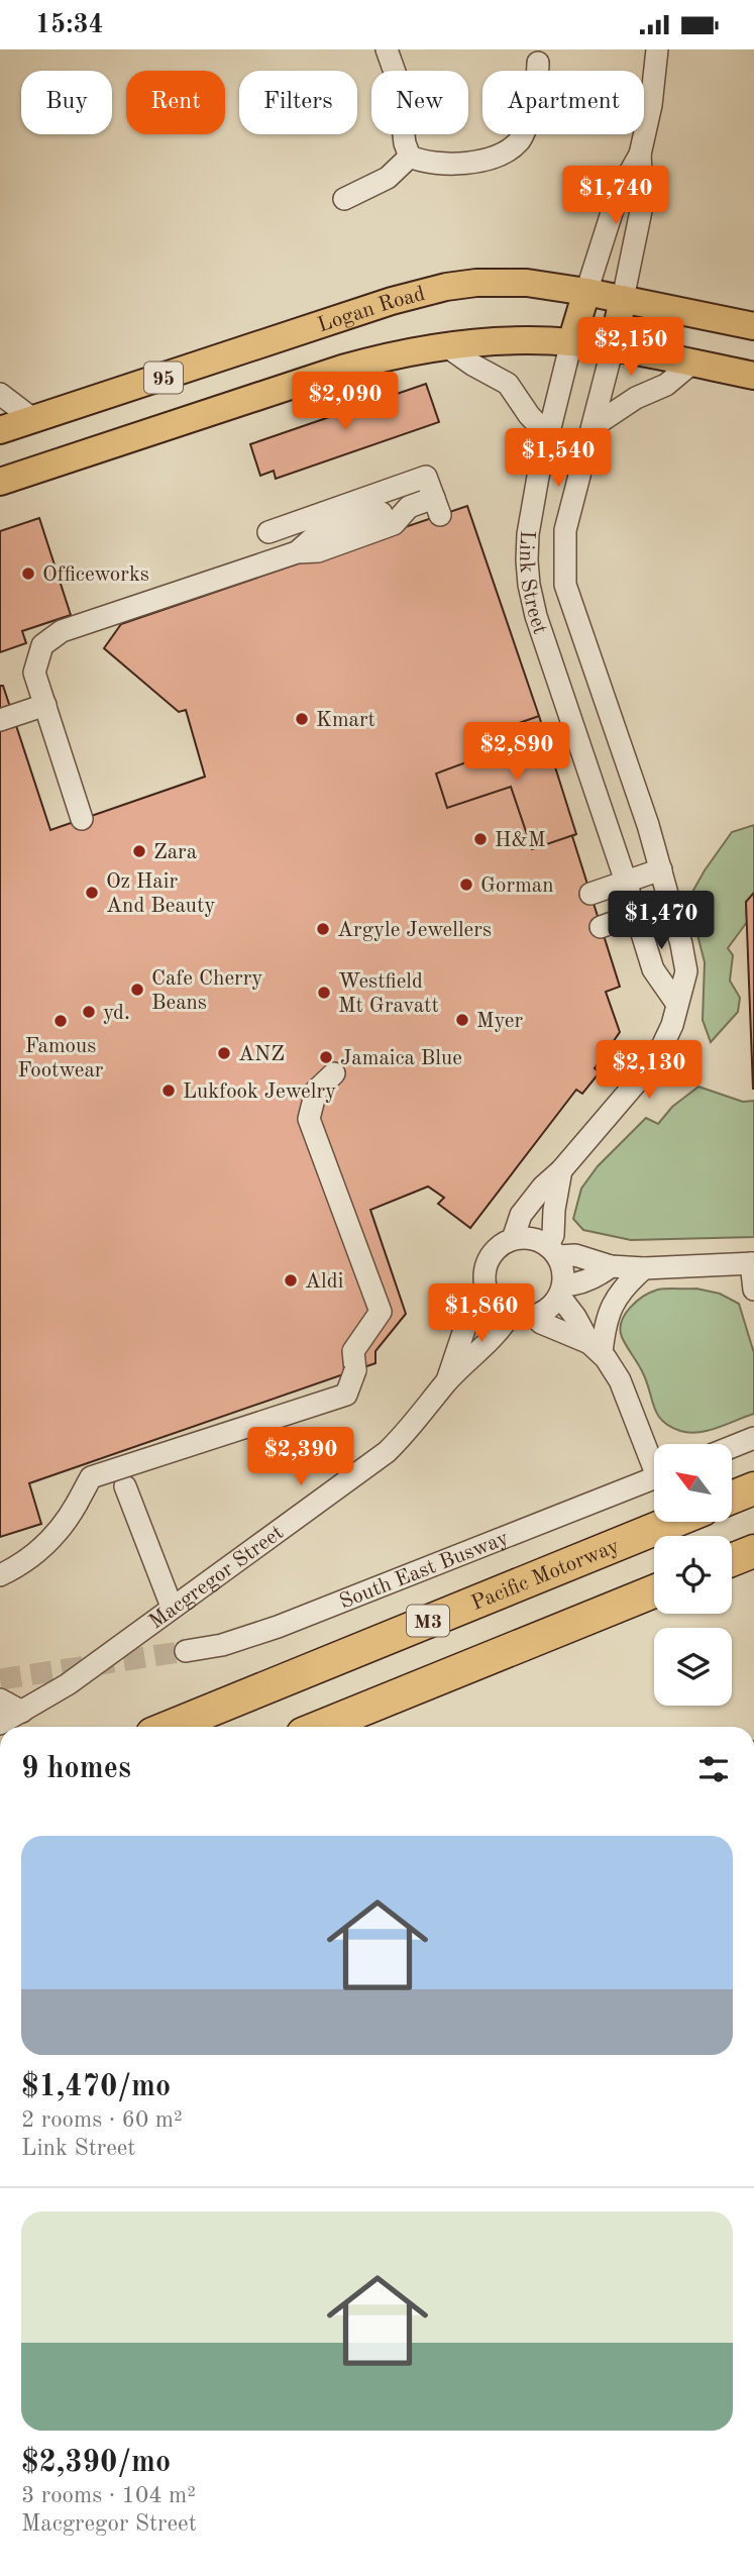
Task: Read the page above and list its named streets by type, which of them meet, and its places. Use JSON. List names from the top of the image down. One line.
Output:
{"streets":{"highway":["Pacific Motorway","M3"],"main road":["Logan Road","95","Link Street"],"street":["South East Busway","Macgregor Street"]},"crossings":[["Logan Road","Link Street"],["95","Link Street"],["Link Street","South East Busway"],["Link Street","Macgregor Street"],["South East Busway","Macgregor Street"]],"places":["Officeworks","Kmart","H&M","Zara","Gorman","Oz Hair And Beauty","Argyle Jewellers","Cafe Cherry Beans","Westfield Mt Gravatt","yd.","Myer","Famous Footwear","ANZ","Jamaica Blue","Lukfook Jewelry","Aldi"],"north":"top left","page":{"status":"15:34","chip":["Buy","Rent","Filters","New","Apartment"],"price":["$1,740","$2,150","$2,090","$1,540","$2,890","$1,470","$2,130","$1,860","$2,390"],"heading":"9 homes","list":[{"name":"$1,470/mo","note":"2 rooms · 60 m² · Link Street"},{"name":"$2,390/mo","note":"3 rooms · 104 m² · Macgregor Street"}]}}
